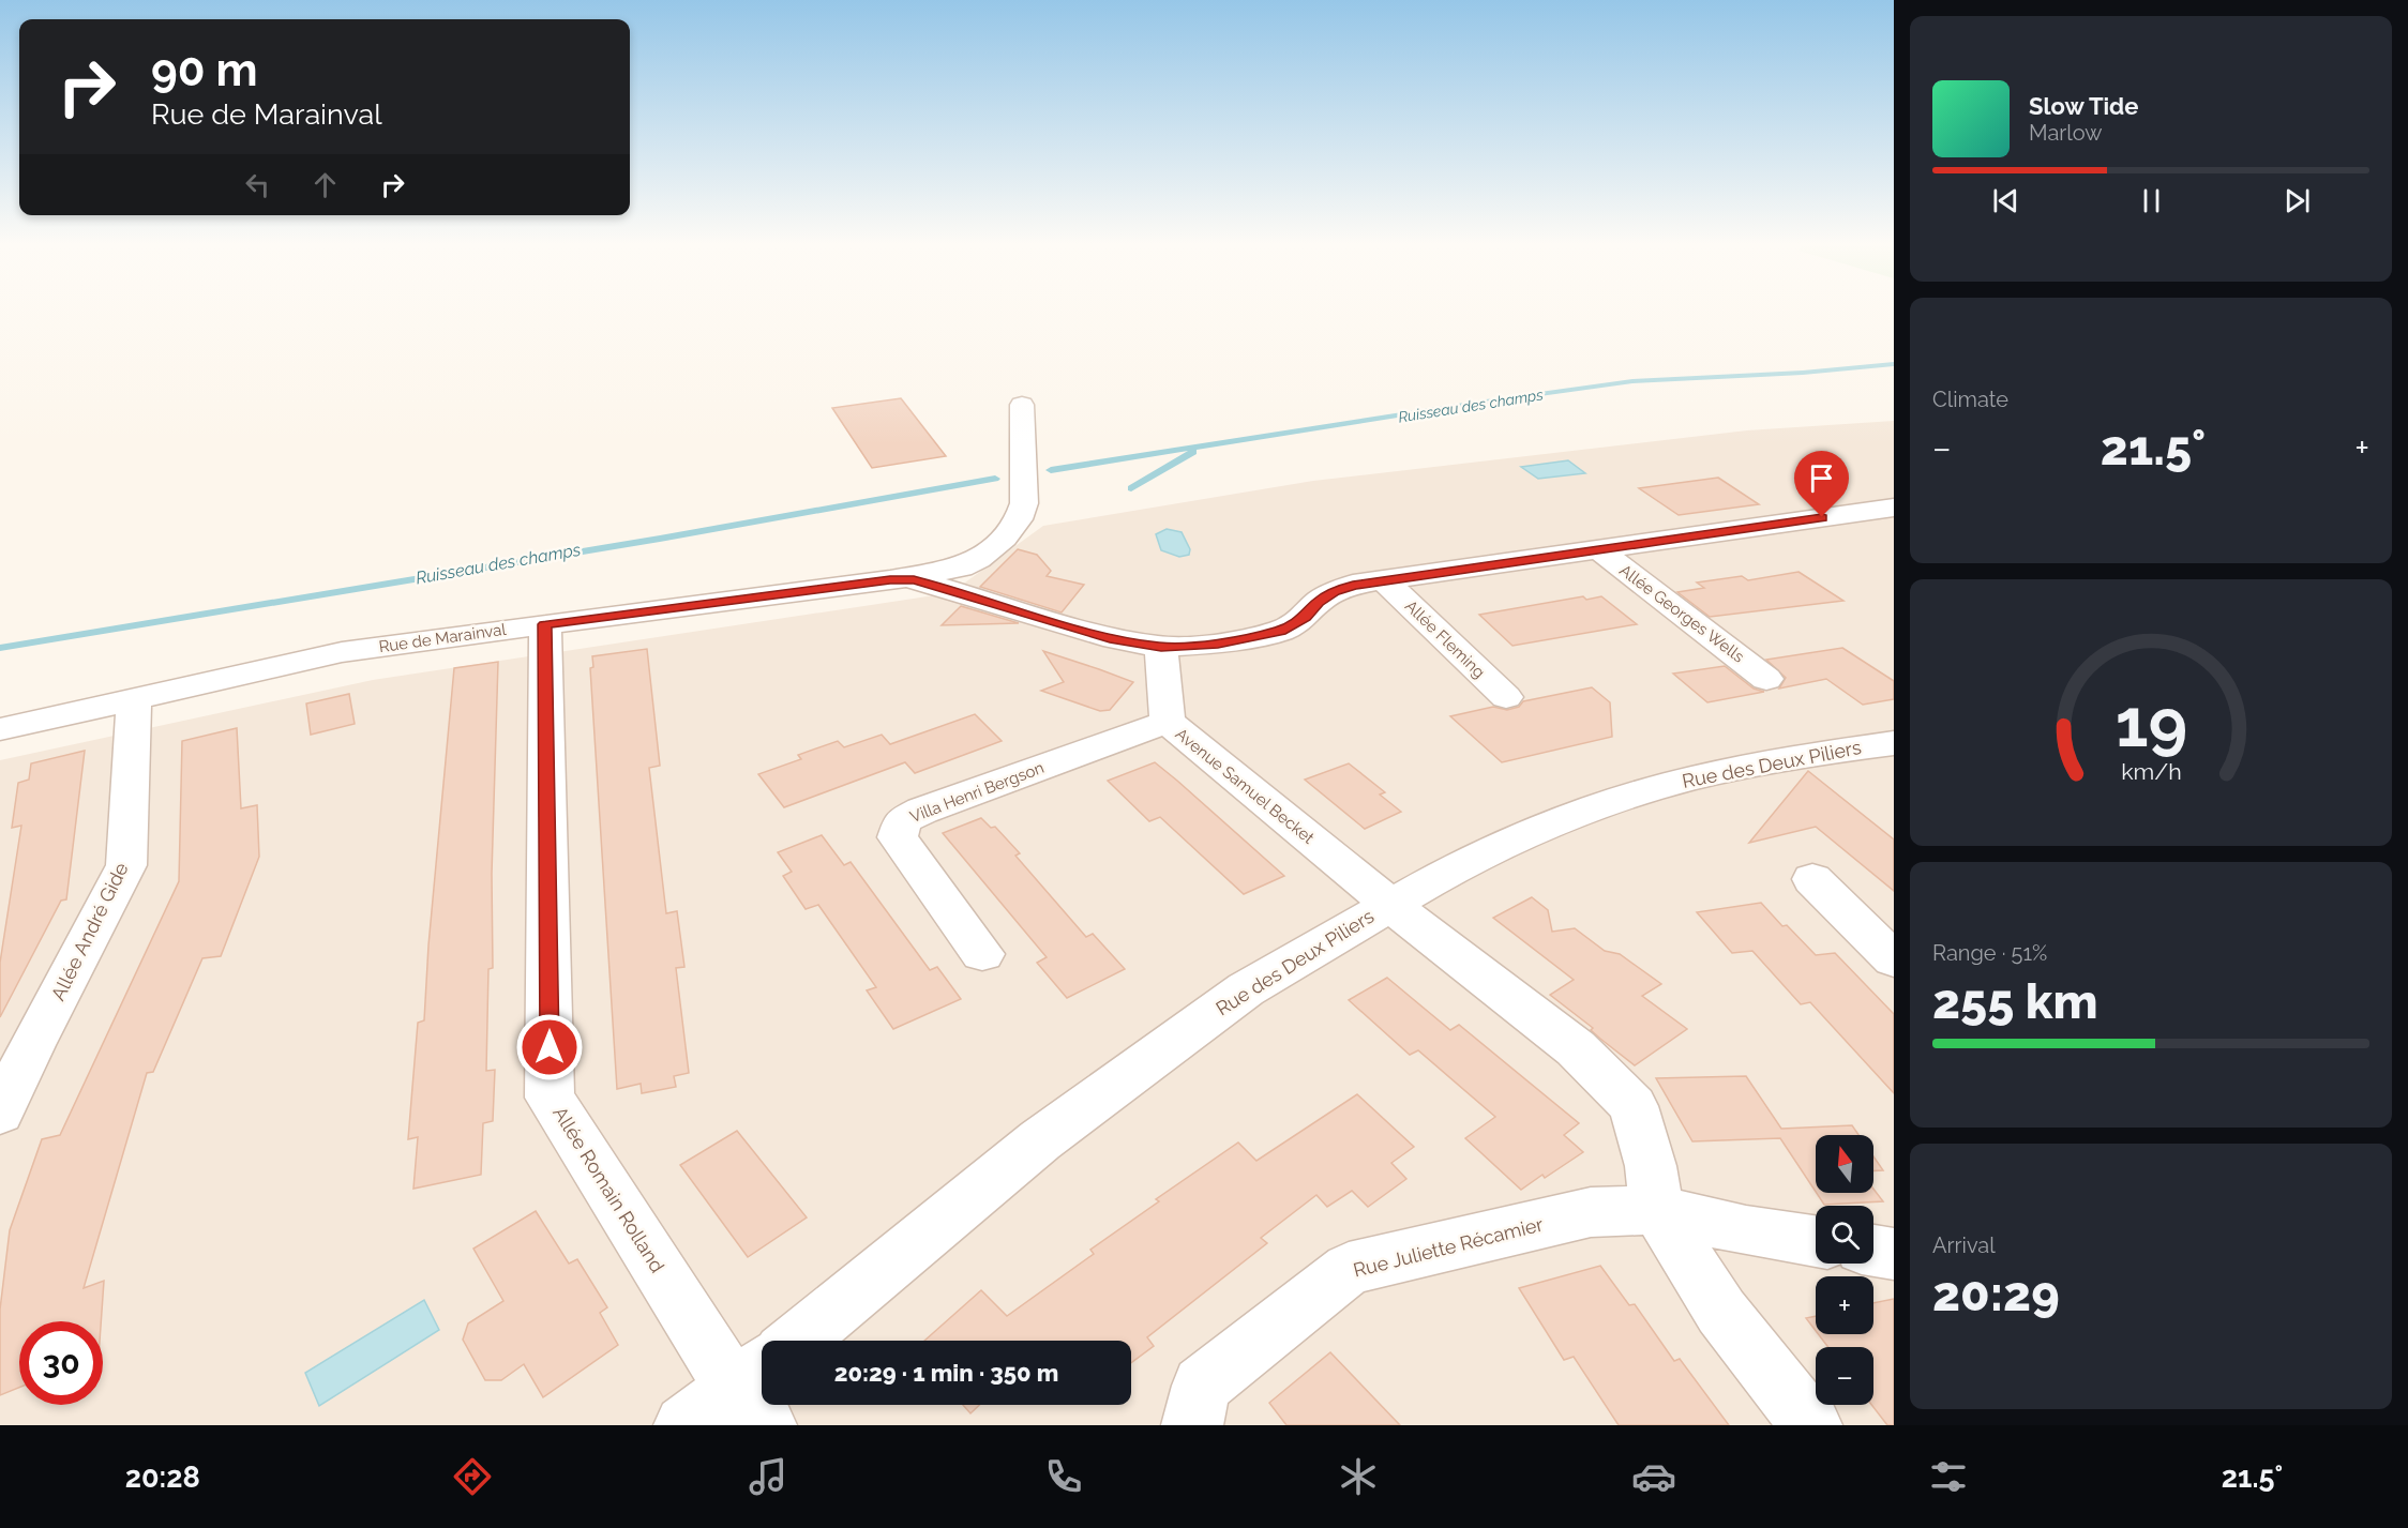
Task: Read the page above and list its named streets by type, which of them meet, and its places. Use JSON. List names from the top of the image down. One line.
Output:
{"streets":{"street":["Allée Georges Wells","Rue de Marainval","Allée Fleming","Rue des Deux Piliers","Avenue Samuel Becket","Villa Henri Bergson","Allée André Gide","Allée Romain Rolland","Rue Juliette Récamier"]},"crossings":[["Rue de Marainval","Allée André Gide"],["Rue de Marainval","Allée Romain Rolland"],["Rue des Deux Piliers","Avenue Samuel Becket"],["Avenue Samuel Becket","Villa Henri Bergson"]],"water":["Ruisseau des champs"],"north":"top","page":{"turn":["90 m","Rue de Marainval"],"song":["Slow Tide","Marlow"],"tile":["Climate",["Range · 51%","255 km"],["Arrival","20:29"]],"heat":["−","21.5°","+"],"map_buttons":["+","−"],"limit":"30","trip":"20:29 · 1 min · 350 m","tabs":["20:28","21.5°"],"gauge":["19","km/h"]}}
